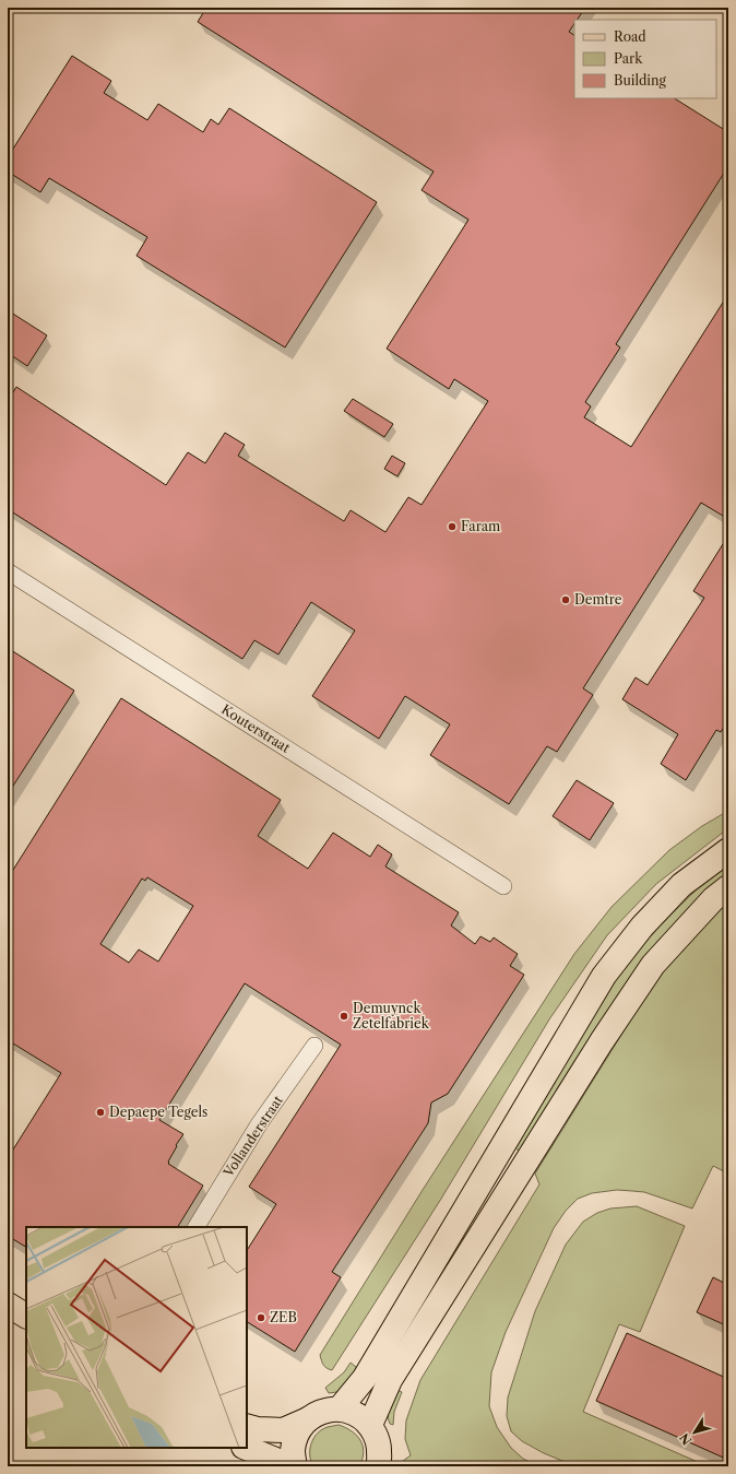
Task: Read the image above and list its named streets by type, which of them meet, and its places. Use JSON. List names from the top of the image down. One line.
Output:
{"streets":{"street":["Kouterstraat","Vollanderstraat"]},"places":["Faram","Demtre","Demuynck Zetelfabriek","Depaepe Tegels","ZEB"],"legend":["Road","Park","Building"],"north":"bottom left"}
